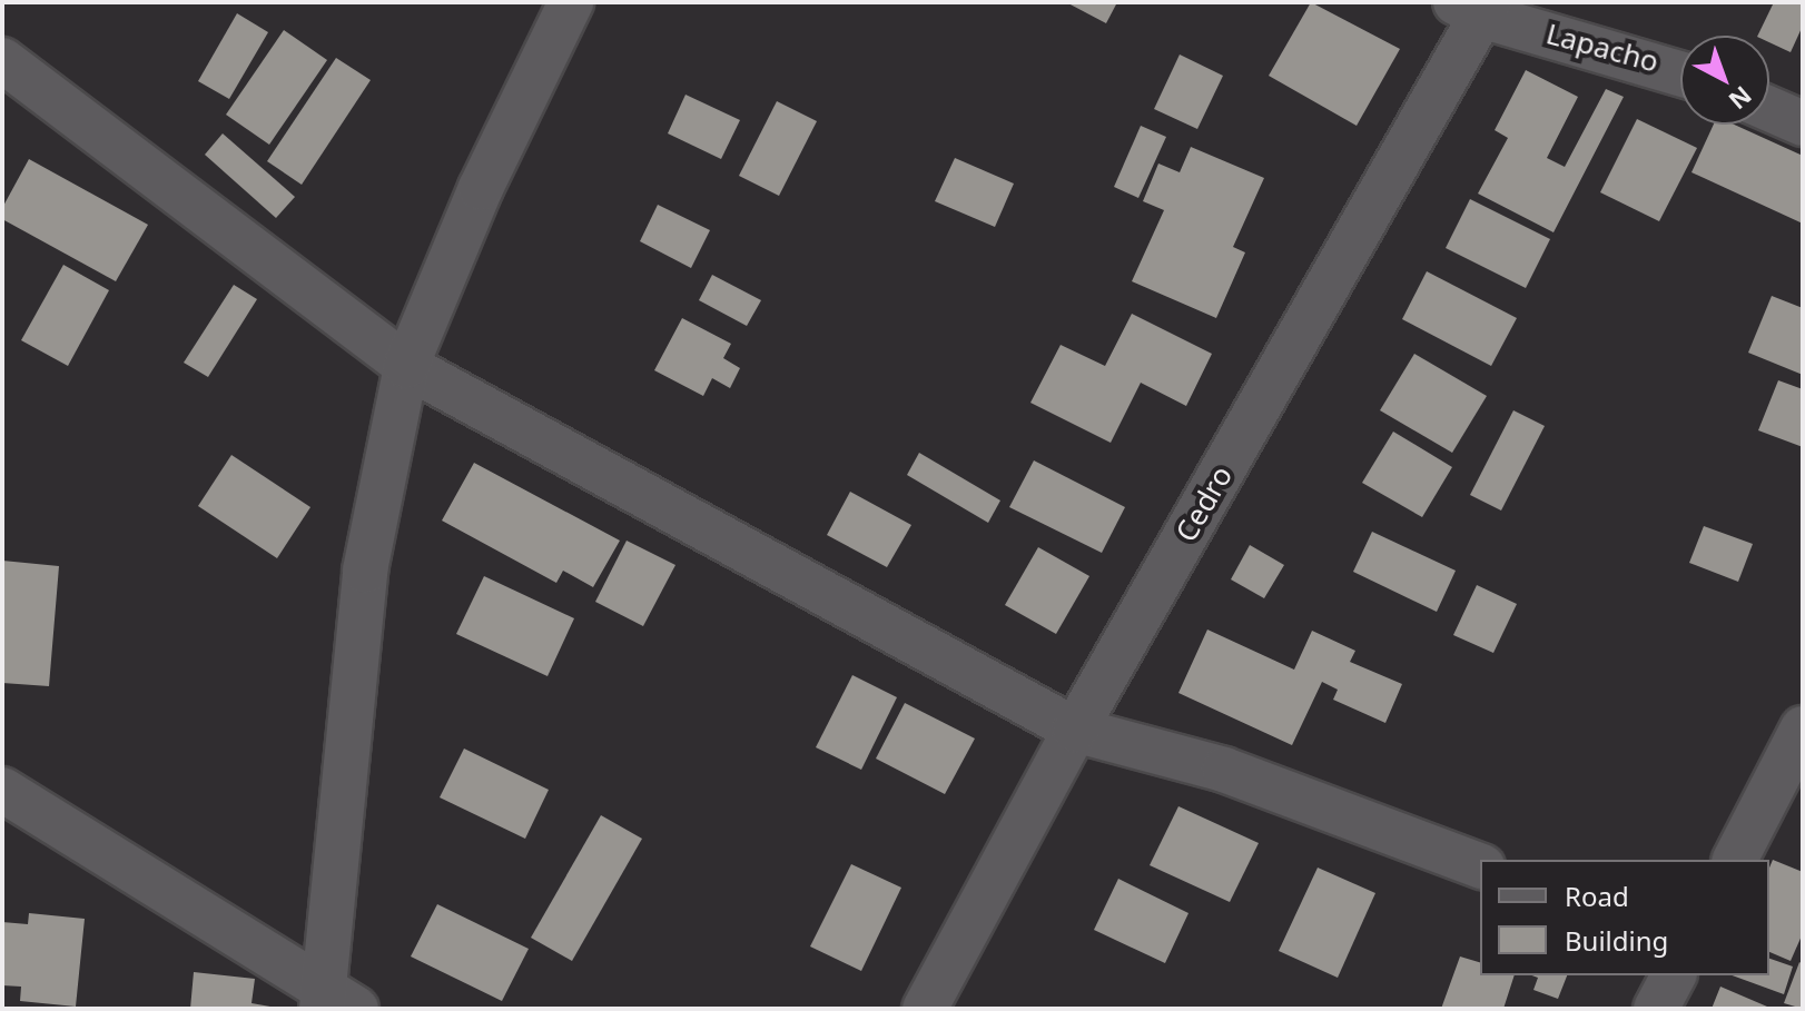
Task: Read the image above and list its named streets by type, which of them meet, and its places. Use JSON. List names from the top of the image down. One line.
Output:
{"streets":{"street":["Lapacho","Cedro"]},"crossings":[["Lapacho","Cedro"]],"legend":["Road","Building"],"north":"bottom right"}
